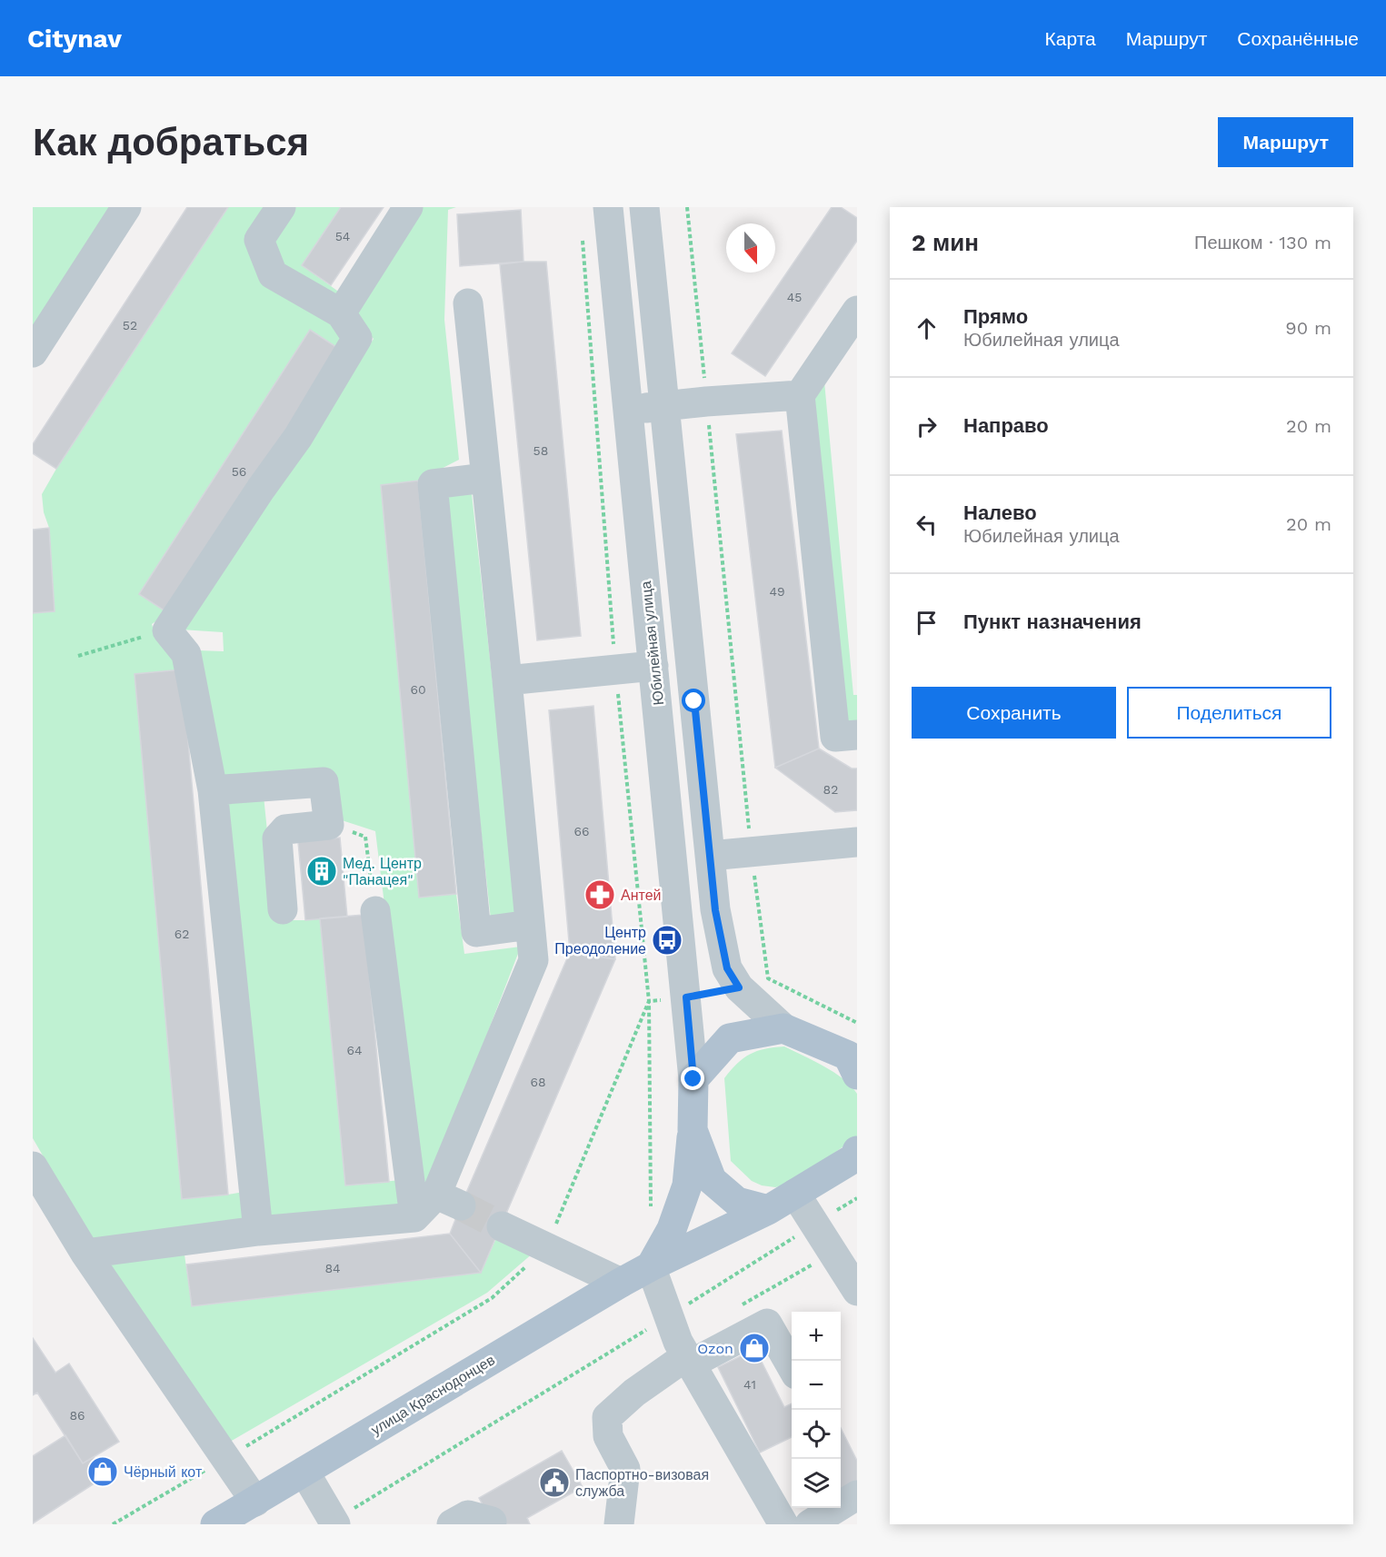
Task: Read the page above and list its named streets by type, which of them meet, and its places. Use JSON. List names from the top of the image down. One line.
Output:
{"streets":{"main road":["улица Краснодонцев"],"street":["Юбилейная улица"]},"places":{"building":["Мед. Центр \"Панацея\""],"pharmacy":["Антей"],"bus stop":["Центр Преодоление"],"shop":["Ozon","Чёрный кот"],"public building":["Паспортно-визовая служба"]},"house_numbers":["54","45","52","58","56","49","60","82","66","62","64","68","84","41","86"],"north":"bottom","page":{"header":"Citynav","nav":["Карта","Маршрут","Сохранённые"],"buttons":["Маршрут",["Сохранить","Поделиться"]],"title":"Как добраться","heading":["2 мин","Пешком · 130 m"],"list":[["Прямо","Юбилейная улица","90 m"],["Направо","20 m"],["Налево","Юбилейная улица","20 m"],"Пункт назначения"],"map_buttons":["+","−"]}}
